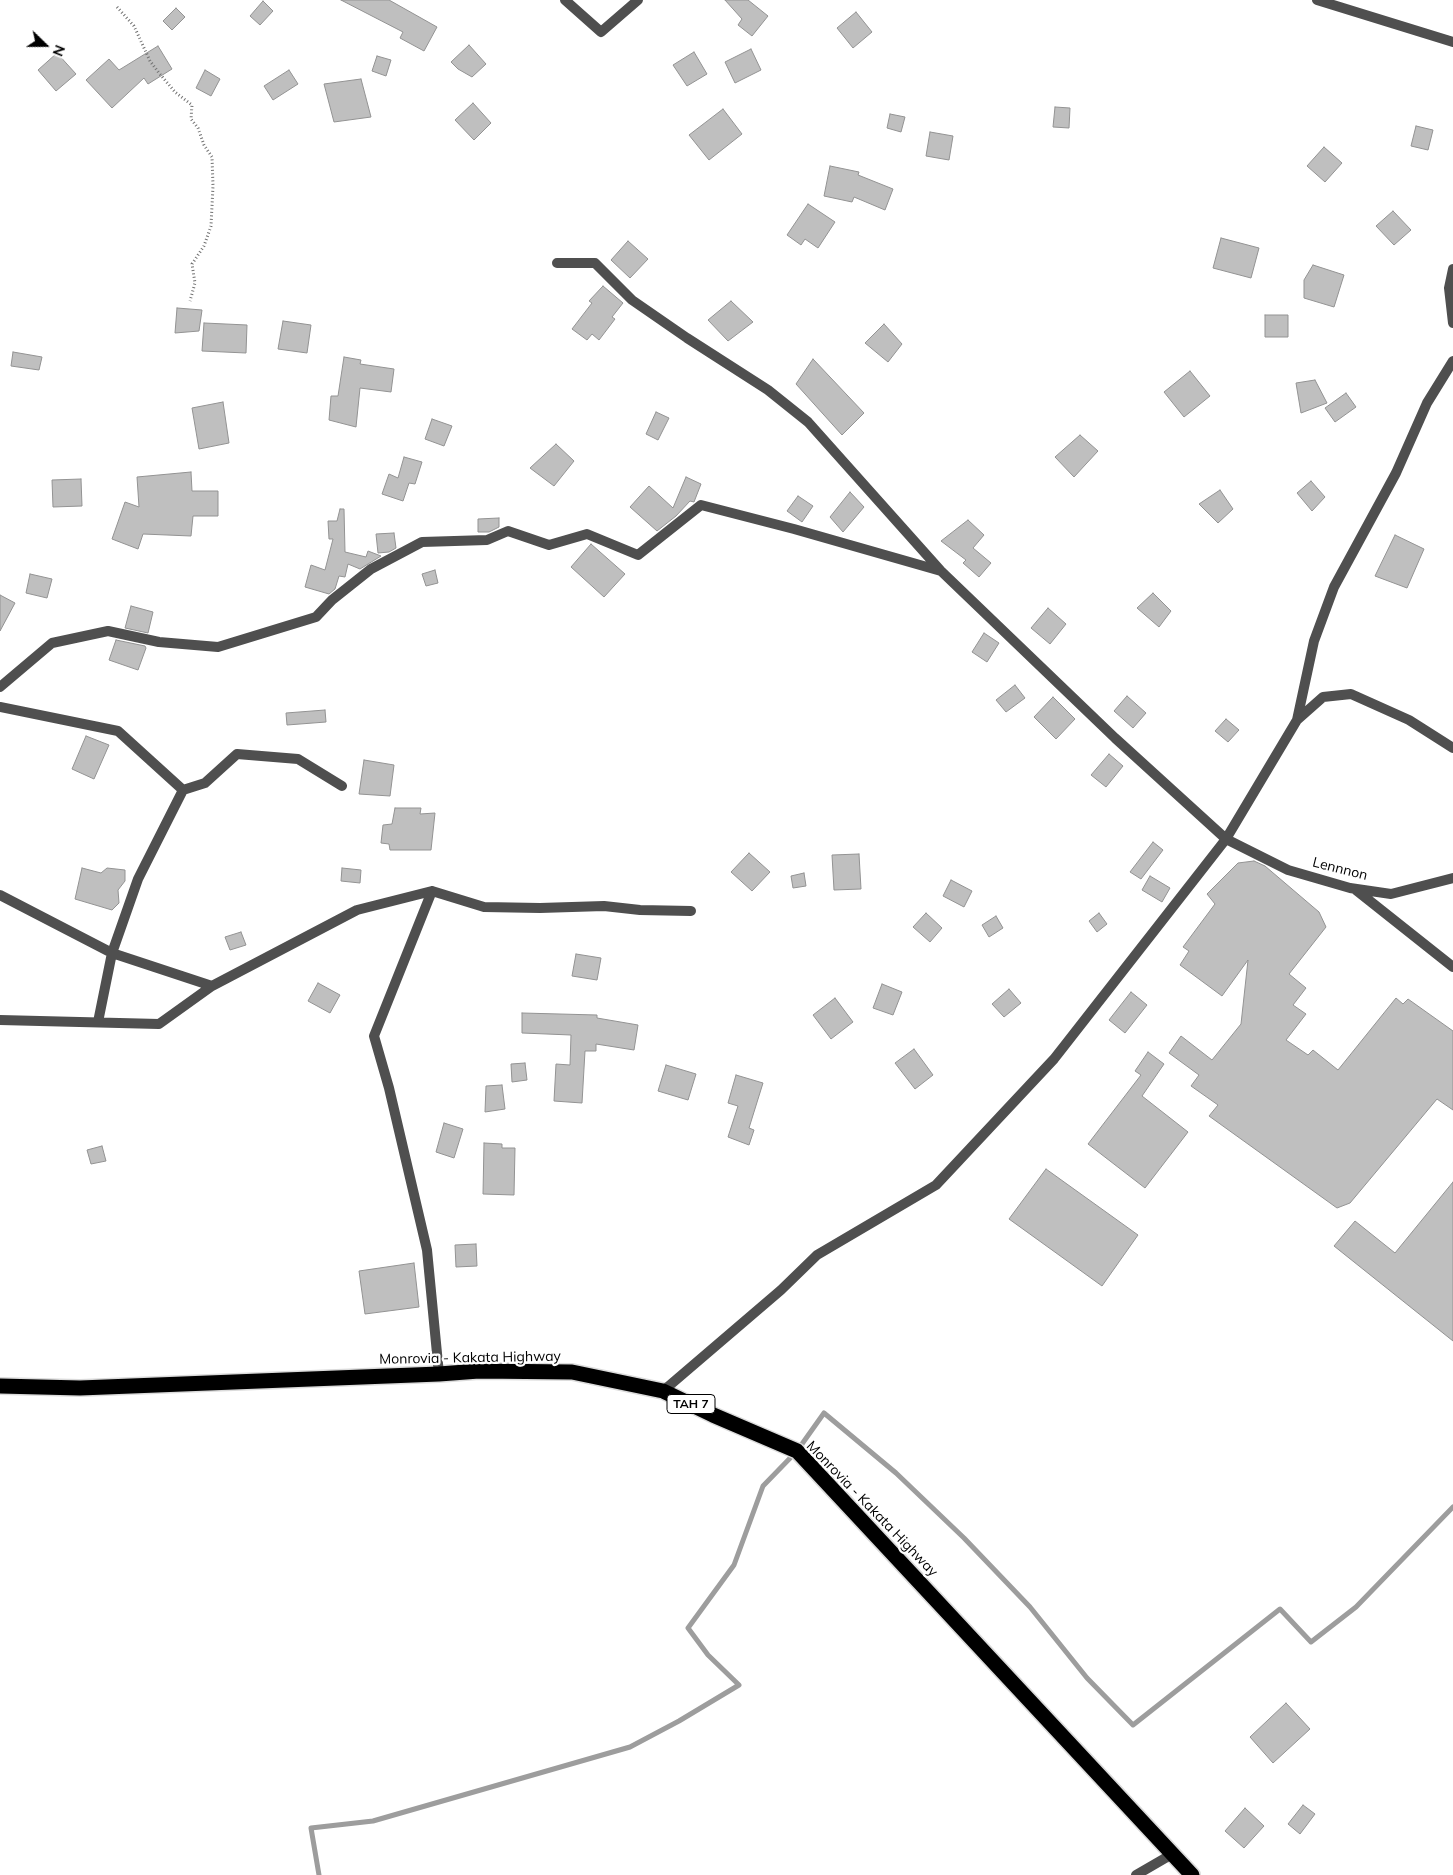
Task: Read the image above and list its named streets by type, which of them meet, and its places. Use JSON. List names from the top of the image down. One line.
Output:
{"streets":{"highway":["Monrovia - Kakata Highway","TAH 7"],"street":["Lennnon"]},"north":"right"}
